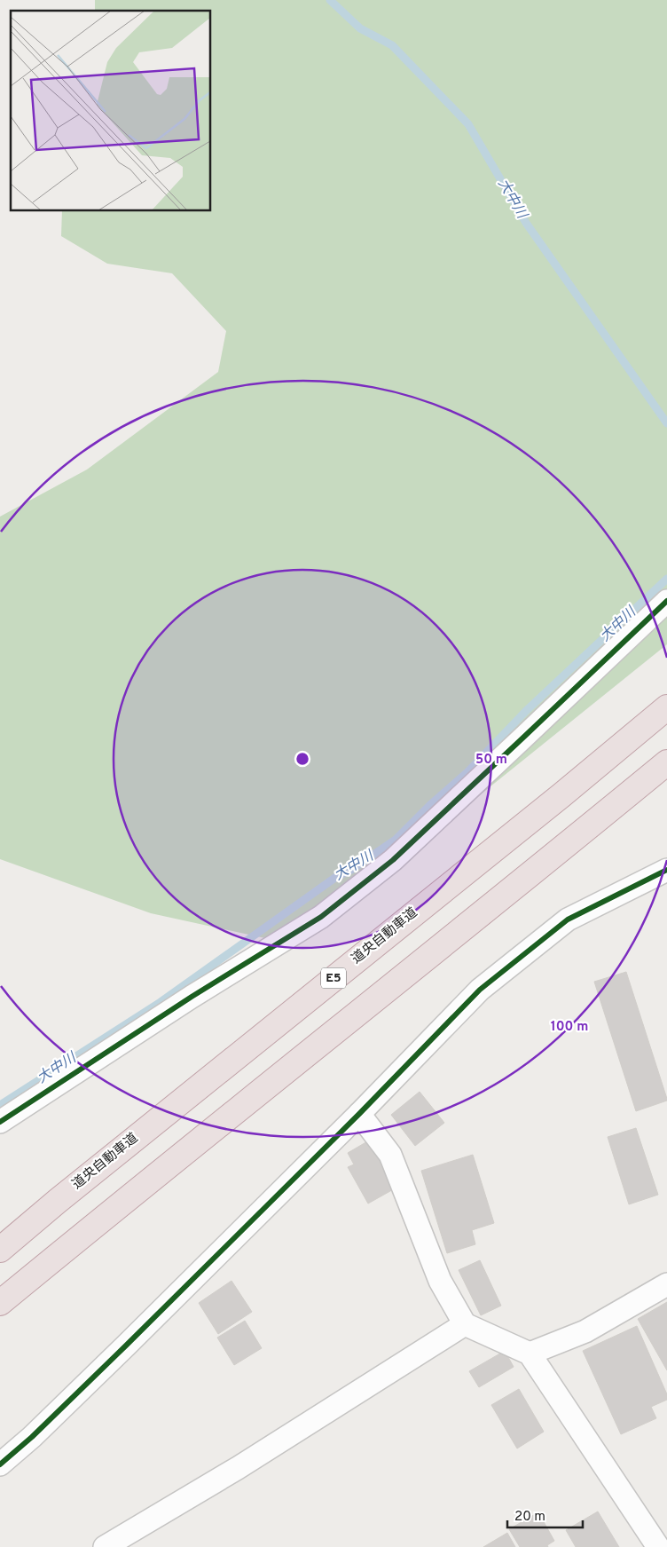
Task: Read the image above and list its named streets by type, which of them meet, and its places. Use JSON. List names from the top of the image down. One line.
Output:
{"streets":{"highway":["道央自動車道","E5"]},"water":["大中川"],"scale_bar":"20 m","rings":["50 m","100 m"]}
